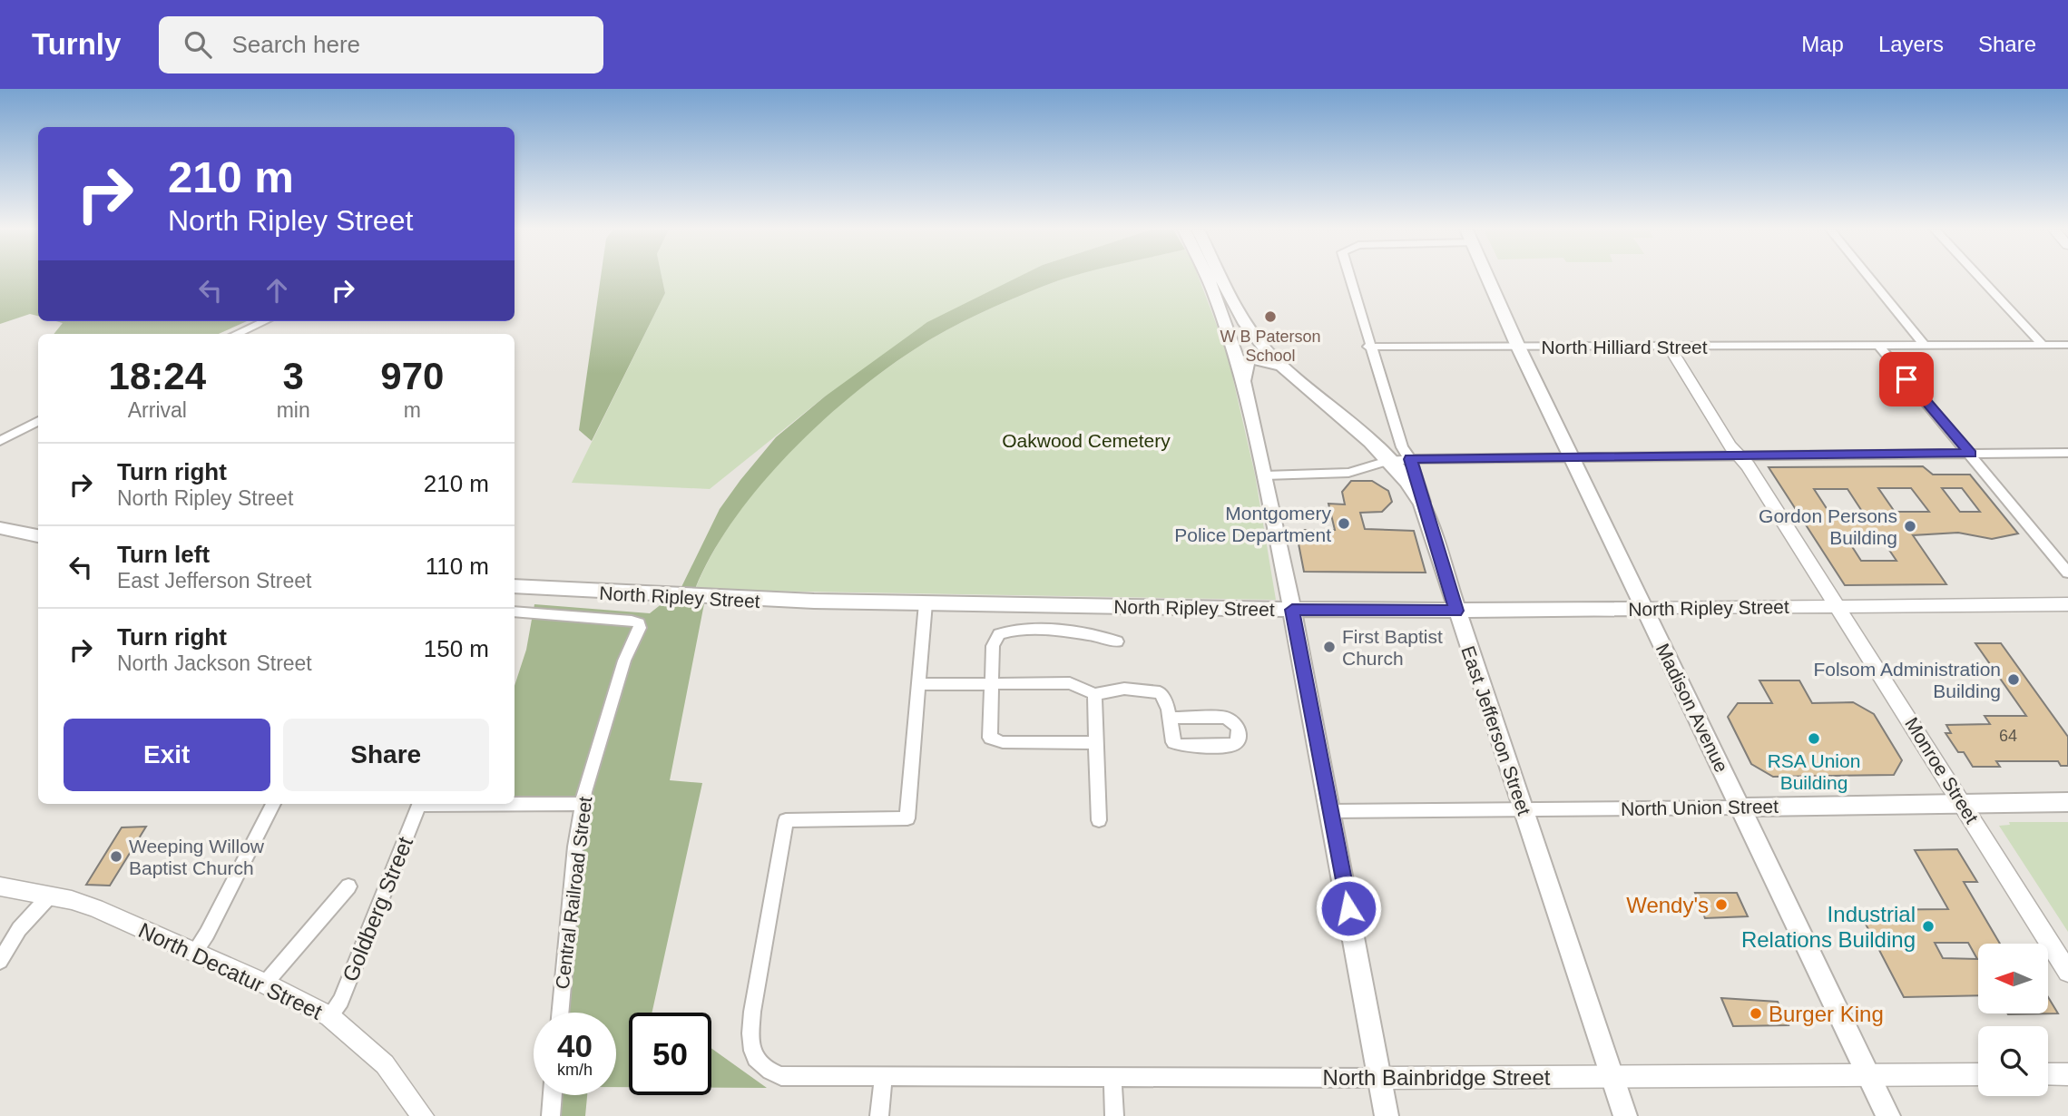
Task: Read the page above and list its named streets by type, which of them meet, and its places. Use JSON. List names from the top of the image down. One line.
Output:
{"streets":{"main road":["North Ripley Street","Madison Avenue","East Jefferson Street","North Union Street"],"street":["North Hilliard Street","Monroe Street","Central Railroad Street","Goldberg Street","North Decatur Street","North Bainbridge Street"]},"crossings":[["North Hilliard Street","Madison Avenue"],["North Hilliard Street","East Jefferson Street"],["North Hilliard Street","Monroe Street"],["North Ripley Street","Madison Avenue"],["North Ripley Street","East Jefferson Street"],["North Ripley Street","Monroe Street"],["Madison Avenue","North Union Street"],["Madison Avenue","North Bainbridge Street"],["East Jefferson Street","North Union Street"],["East Jefferson Street","North Bainbridge Street"],["Monroe Street","North Union Street"],["Goldberg Street","North Decatur Street"]],"parks":["Oakwood Cemetery"],"places":["W B Paterson School","Montgomery Police Department","Gordon Persons Building","First Baptist Church","Folsom Administration Building","RSA Union Building","Weeping Willow Baptist Church","Wendy's","Industrial Relations Building","Burger King"],"house_numbers":["64"],"north":"left","page":{"header":"Turnly","search":"Search here","nav":["Map","Layers","Share"],"turn":["210 m","North Ripley Street"],"eta":["18:24","Arrival","3","min","970","m"],"list":[{"name":"Turn right","note":"North Ripley Street","value":"210 m"},{"name":"Turn left","note":"East Jefferson Street","value":"110 m"},{"name":"Turn right","note":"North Jackson Street","value":"150 m"}],"buttons":["Exit","Share"],"speed":"40 km/h","limit":"50"}}
